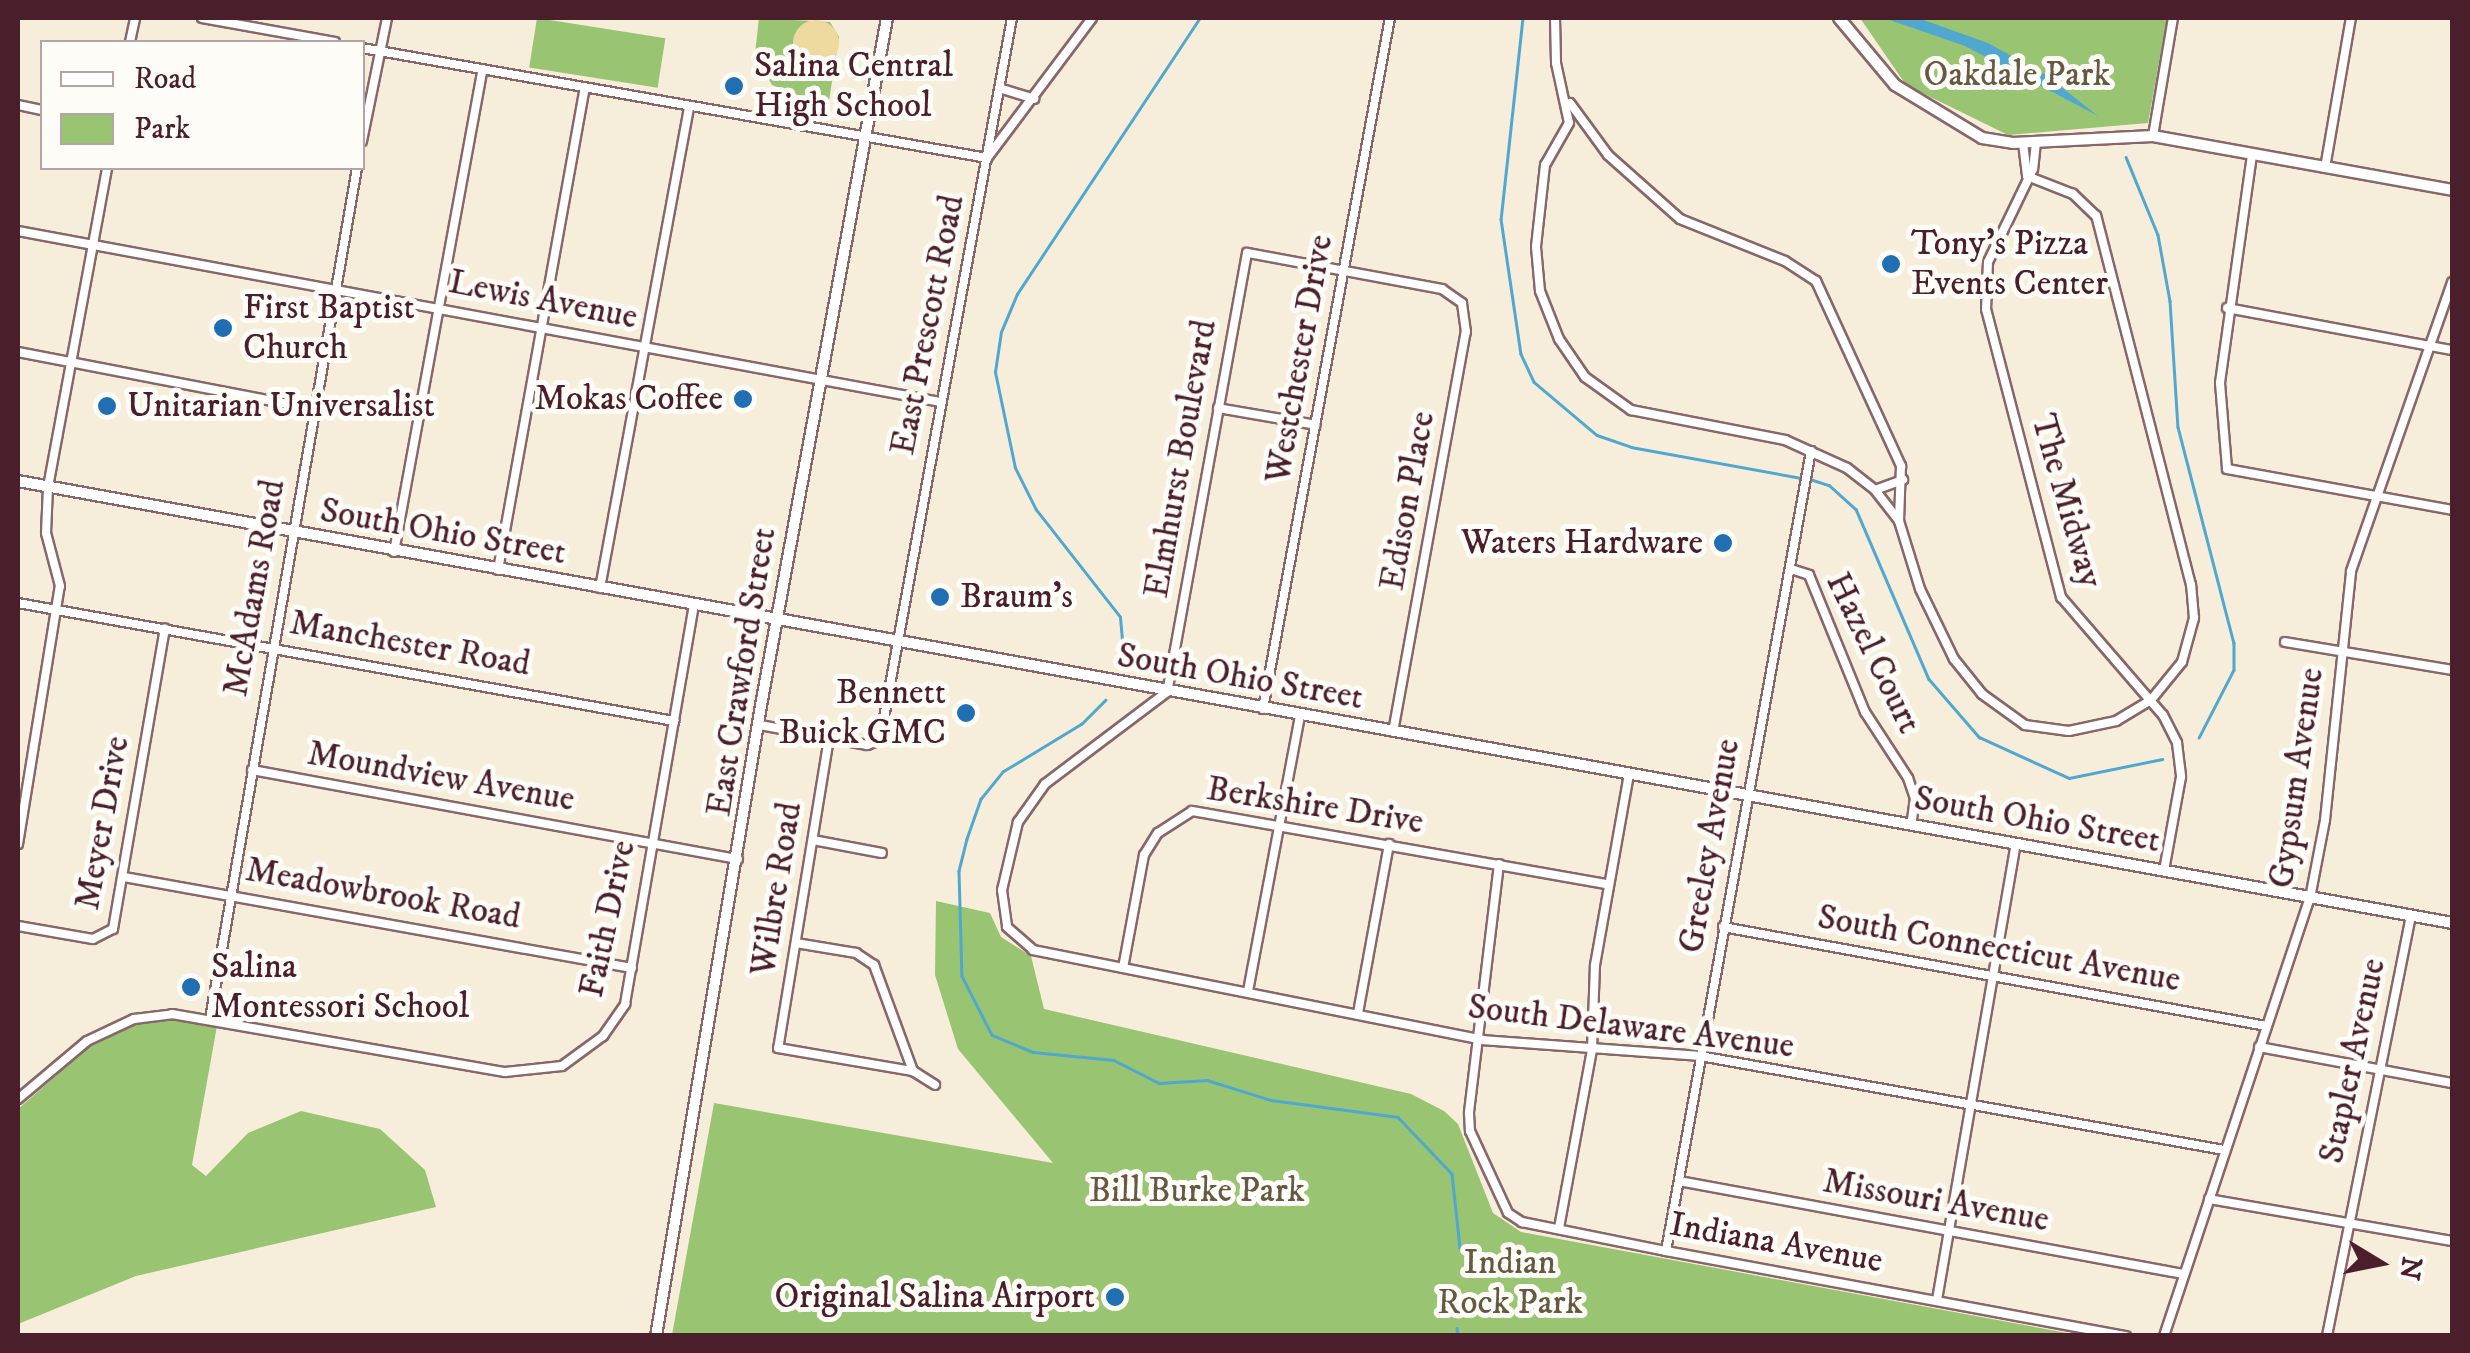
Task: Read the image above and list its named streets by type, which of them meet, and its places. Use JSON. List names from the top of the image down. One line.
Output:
{"streets":{"main road":["South Ohio Street","East Crawford Street"],"street":["Lewis Avenue","East Prescott Road","Westchester Drive","Elmhurst Boulevard","Edison Place","The Midway","McAdams Road","Manchester Road","Hazel Court","Moundview Avenue","Gypsum Avenue","Berkshire Drive","Meyer Drive","Greeley Avenue","Wilbre Road","Meadowbrook Road","Faith Drive","South Connecticut Avenue","South Delaware Avenue","Stapler Avenue","Missouri Avenue","Indiana Avenue"]},"crossings":[["Lewis Avenue","East Prescott Road"],["Lewis Avenue","McAdams Road"],["Lewis Avenue","East Crawford Street"],["East Prescott Road","South Ohio Street"],["East Prescott Road","Wilbre Road"],["Westchester Drive","Elmhurst Boulevard"],["Westchester Drive","Edison Place"],["Westchester Drive","South Ohio Street"],["Elmhurst Boulevard","Edison Place"],["Elmhurst Boulevard","South Ohio Street"],["Elmhurst Boulevard","South Delaware Avenue"],["Edison Place","South Ohio Street"],["The Midway","South Ohio Street"],["South Ohio Street","McAdams Road"],["South Ohio Street","Hazel Court"],["South Ohio Street","East Crawford Street"],["South Ohio Street","Gypsum Avenue"],["South Ohio Street","Greeley Avenue"],["South Ohio Street","Faith Drive"],["South Ohio Street","South Delaware Avenue"],["South Ohio Street","Stapler Avenue"],["McAdams Road","Manchester Road"],["McAdams Road","Moundview Avenue"],["McAdams Road","Meadowbrook Road"],["McAdams Road","Faith Drive"],["Manchester Road","Meyer Drive"],["Manchester Road","Faith Drive"],["Hazel Court","Greeley Avenue"],["East Crawford Street","Moundview Avenue"],["Moundview Avenue","Faith Drive"],["Gypsum Avenue","South Connecticut Avenue"],["Gypsum Avenue","South Delaware Avenue"],["Gypsum Avenue","Missouri Avenue"],["Berkshire Drive","South Delaware Avenue"],["Meyer Drive","Meadowbrook Road"],["Greeley Avenue","South Connecticut Avenue"],["Greeley Avenue","South Delaware Avenue"],["Greeley Avenue","Missouri Avenue"],["Greeley Avenue","Indiana Avenue"],["Meadowbrook Road","Faith Drive"],["South Delaware Avenue","Indiana Avenue"]],"parks":["Oakdale Park","Bill Burke Park","Indian Rock Park"],"places":["Salina Central High School","Tony's Pizza Events Center","First Baptist Church","Mokas Coffee","Unitarian Universalist","Waters Hardware","Braum's","Bennett Buick GMC","Salina Montessori School","Original Salina Airport"],"legend":["Road","Park"],"north":"right"}
